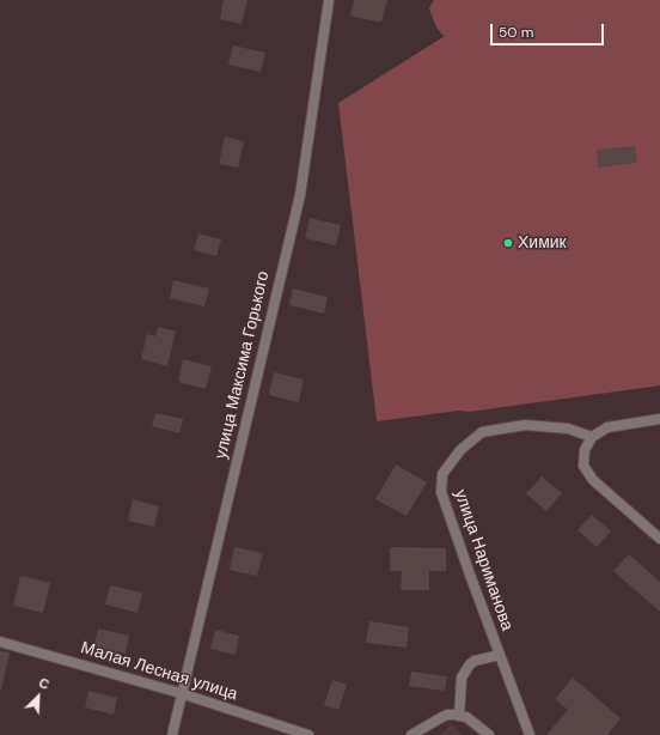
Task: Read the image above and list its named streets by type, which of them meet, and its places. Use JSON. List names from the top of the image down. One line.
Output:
{"streets":{"street":["улица Максима Горького","улица Нариманова","Малая Лесная улица"]},"crossings":[["улица Максима Горького","Малая Лесная улица"]],"places":["Химик"],"scale_bar":"50 m","north":"top right"}
